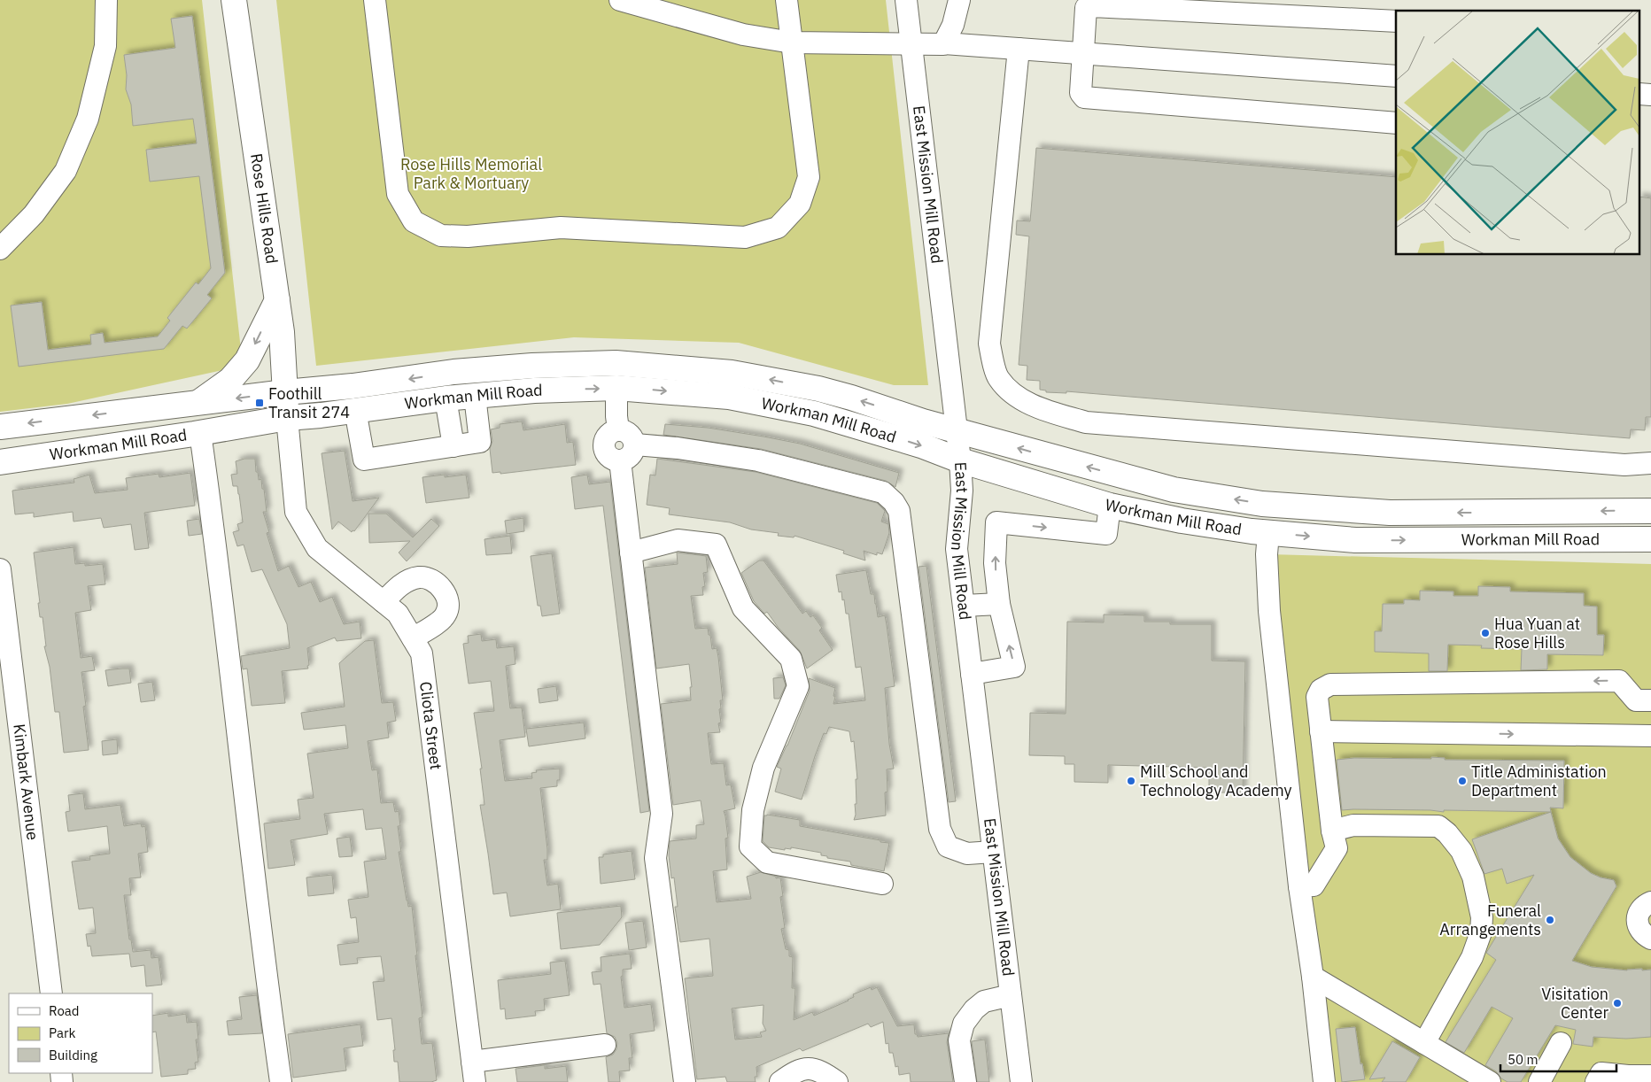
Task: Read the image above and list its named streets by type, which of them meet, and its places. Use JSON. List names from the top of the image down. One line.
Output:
{"streets":{"main road":["Rose Hills Road","Workman Mill Road"],"street":["East Mission Mill Road","Cliota Street","Kimbark Avenue"]},"crossings":[["East Mission Mill Road","Workman Mill Road"],["Rose Hills Road","Workman Mill Road"],["Rose Hills Road","Cliota Street"],["Workman Mill Road","Cliota Street"]],"parks":["Rose Hills Memorial Park & Mortuary"],"places":{"transit":["Foothill Transit 274"],"other":["Hua Yuan at Rose Hills","Mill School and Technology Academy","Title Administation Department","Funeral Arrangements","Visitation Center"]},"legend":["Road","Park","Building"],"scale_bar":"50 m"}
